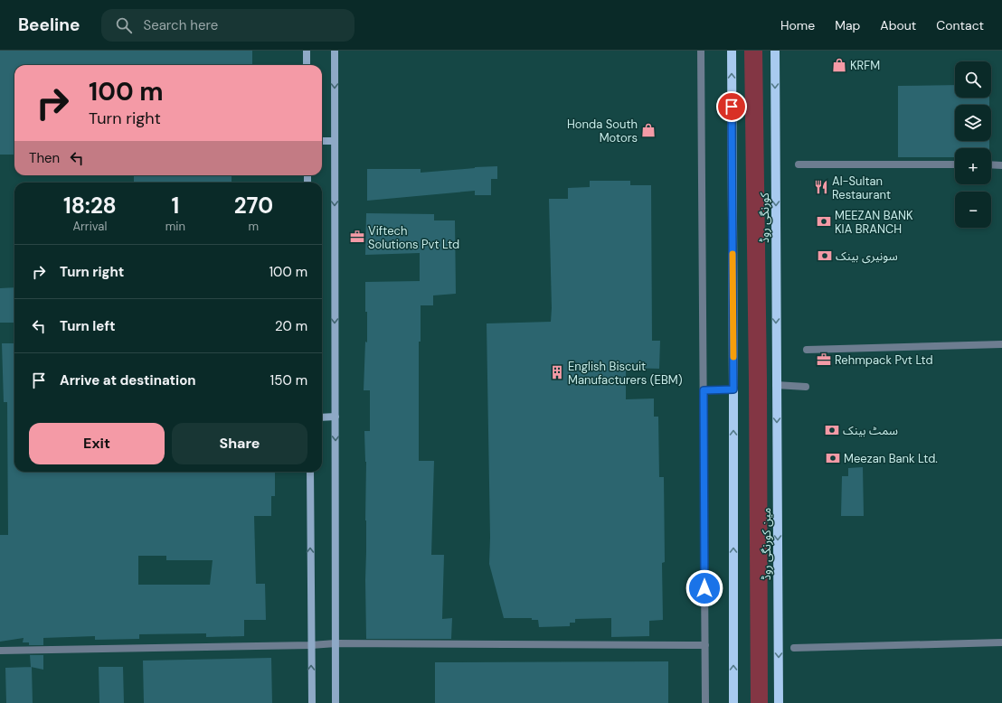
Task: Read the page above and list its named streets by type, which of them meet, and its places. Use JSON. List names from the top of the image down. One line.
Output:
{"streets":{"main road":["کورنگی روڈ","مین کورنگی روڈ"]},"crossings":[["کورنگی روڈ","مین کورنگی روڈ"]],"places":{"shop":["KRFM","Honda South Motors"],"restaurant":["Al-Sultan Restaurant"],"bank":["MEEZAN BANK KIA BRANCH","سونیری بینک","سمٹ بینک","Meezan Bank Ltd."],"office":["Viftech Solutions Pvt Ltd","Rehmpack Pvt Ltd"],"building":["English Biscuit Manufacturers (EBM)"]},"page":{"header":"Beeline","search":"Search here","nav":["Home","Map","About","Contact"],"map_buttons":["+","−"],"turn":["100 m","Turn right"],"then":"Then","eta":["18:28","Arrival","1","min","270","m"],"list":[{"name":"Turn right","value":"100 m"},{"name":"Turn left","value":"20 m"},{"name":"Arrive at destination","value":"150 m"}],"buttons":["Exit","Share"]}}
